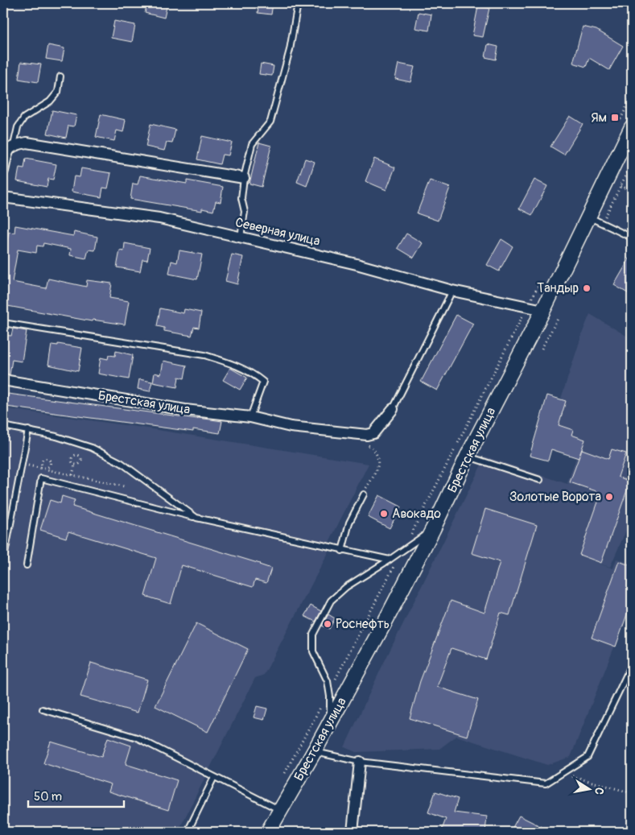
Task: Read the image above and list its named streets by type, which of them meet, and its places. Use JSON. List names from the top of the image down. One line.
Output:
{"streets":{"main road":["Брестская улица"],"street":["Северная улица"]},"crossings":[["Северная улица","Брестская улица"]],"places":{"transit":["Ям"],"other":["Тандыр","Золотые Ворота","Авокадо","Роснефть"]},"scale_bar":"50 m","north":"right"}
